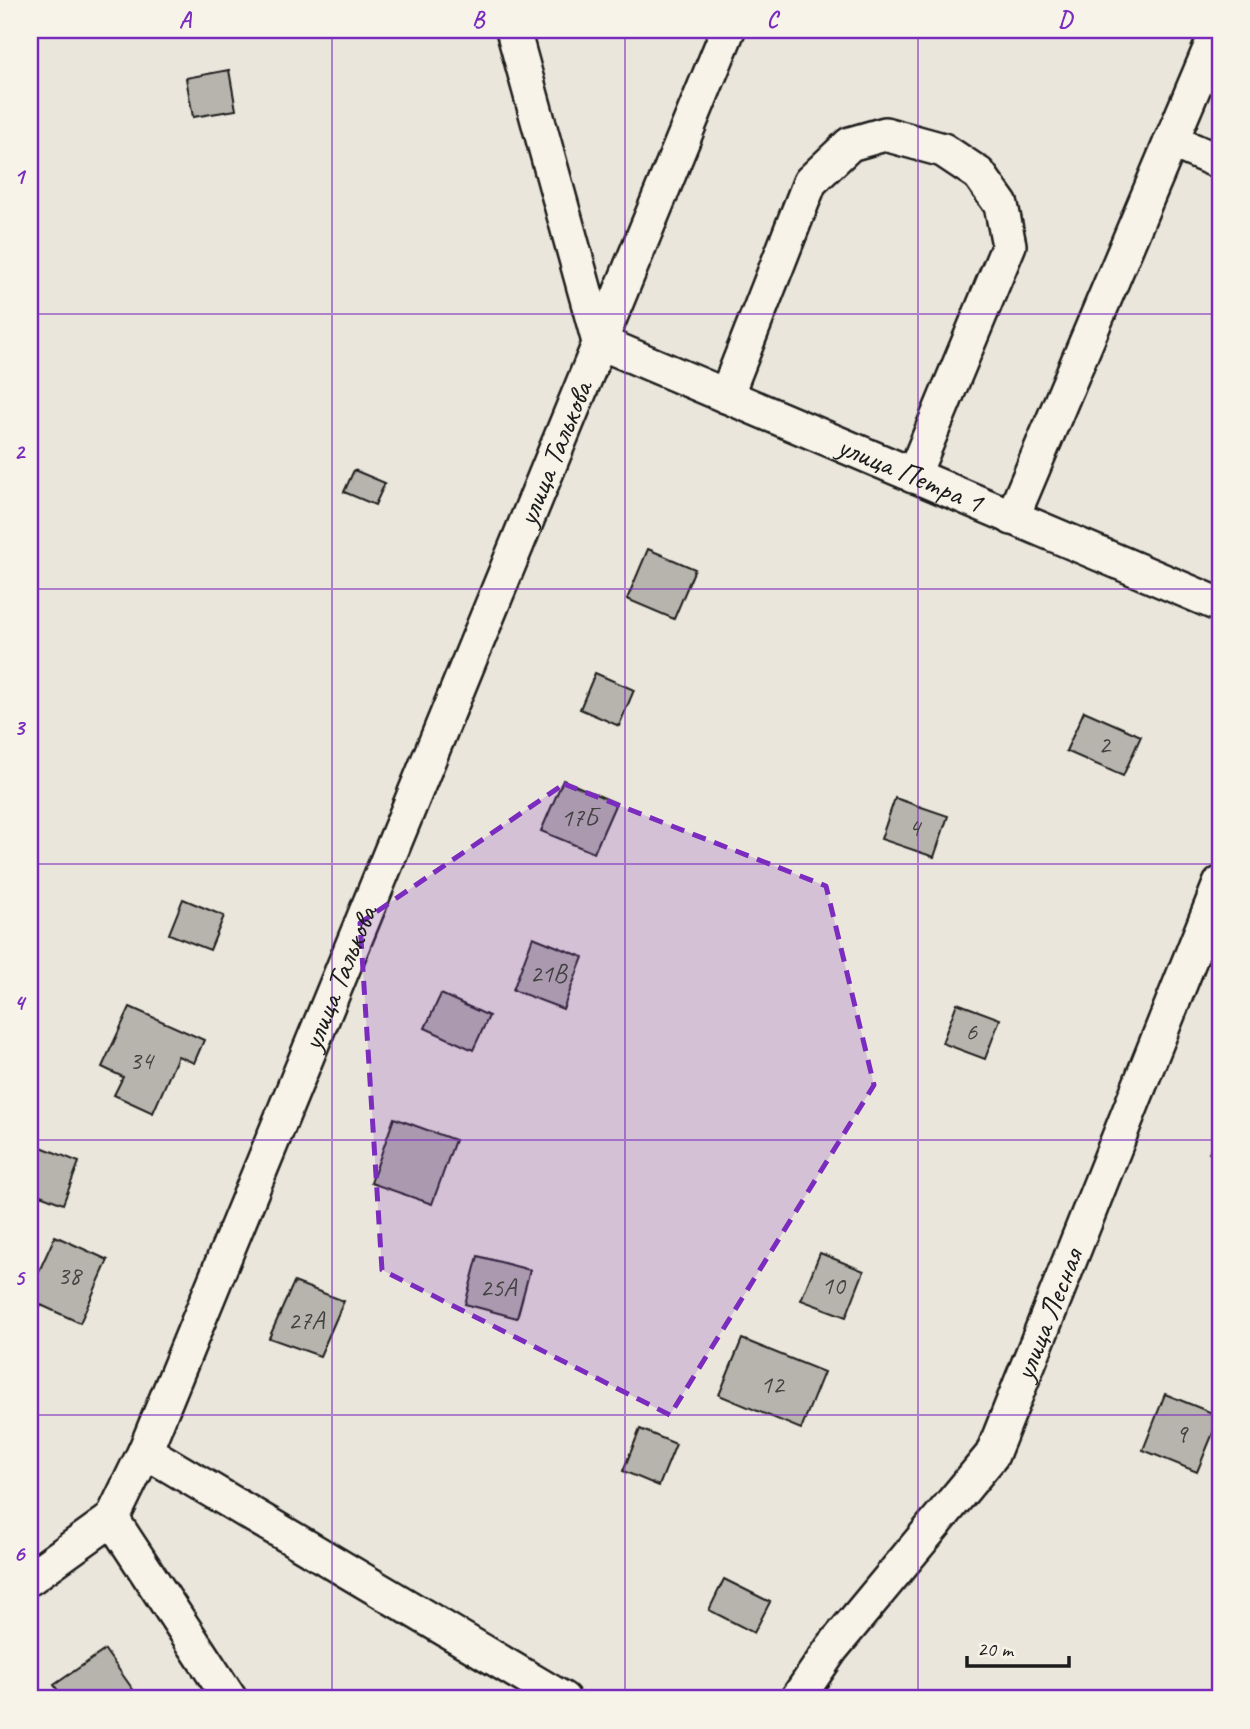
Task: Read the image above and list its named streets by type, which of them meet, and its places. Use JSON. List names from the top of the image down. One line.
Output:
{"streets":{"street":["улица Талькова","улица Петра 1","улица Лесная"]},"crossings":[["улица Талькова","улица Петра 1"]],"house_numbers":["2","17Б","4","21В","6","34","38","10","25А","27А","12","9"],"scale_bar":"20 m","grid":{"columns":["A","B","C","D"],"rows":["1","2","3","4","5","6"]}}
